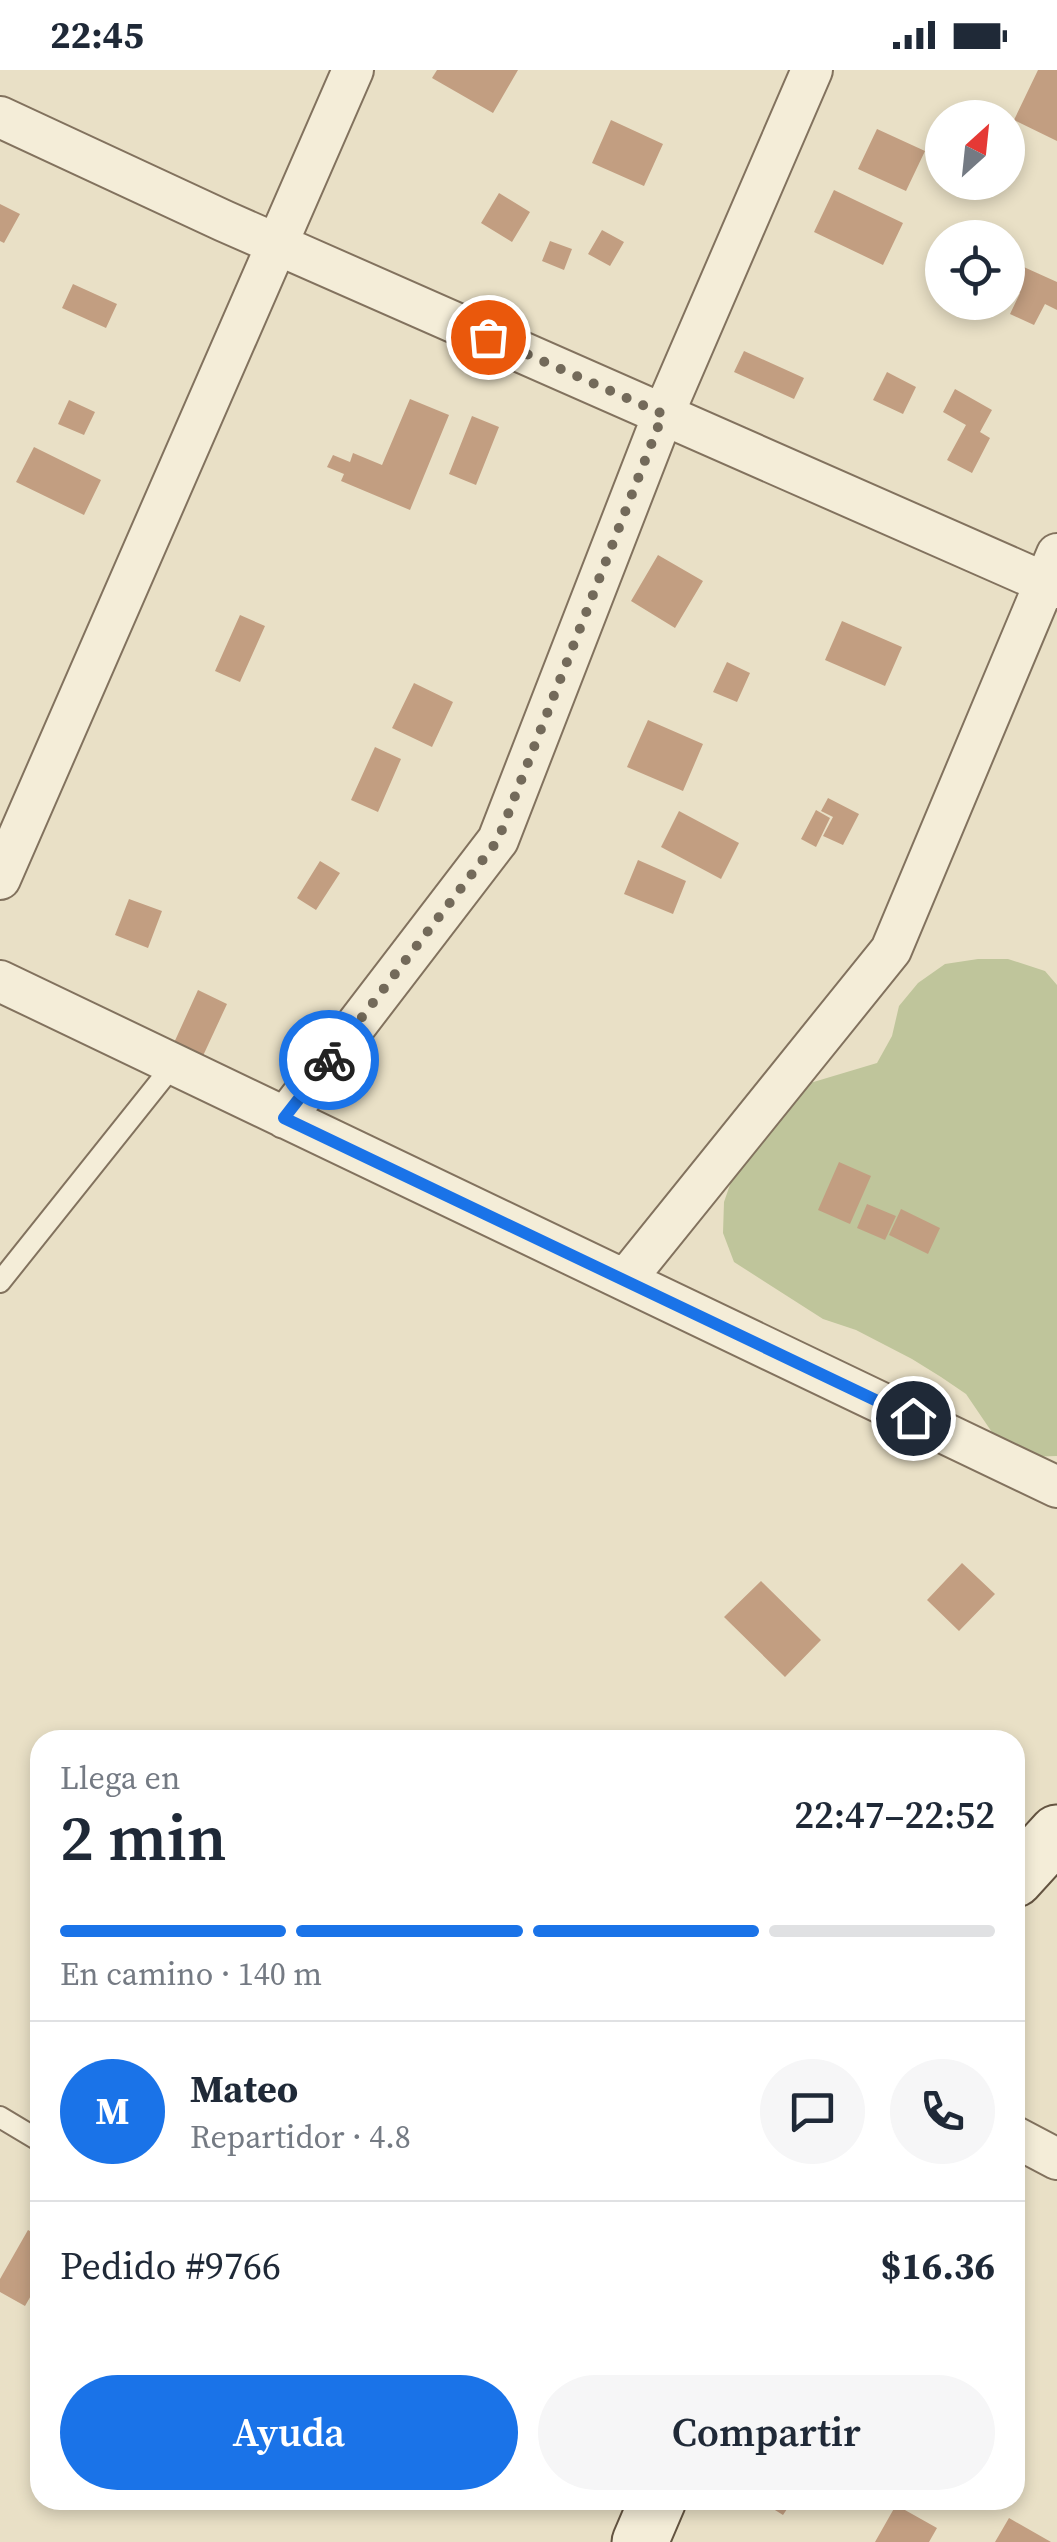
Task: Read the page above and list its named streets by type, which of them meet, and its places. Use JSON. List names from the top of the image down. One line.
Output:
{"north":"top right","page":{"status":"22:45","heading":["2 min","Llega en","22:47–22:52"],"panel":["Mateo","Repartidor · 4.8","Pedido #9766","$16.36"],"bar":"En camino · 140 m","round":"M","buttons":["Ayuda","Compartir"]}}
